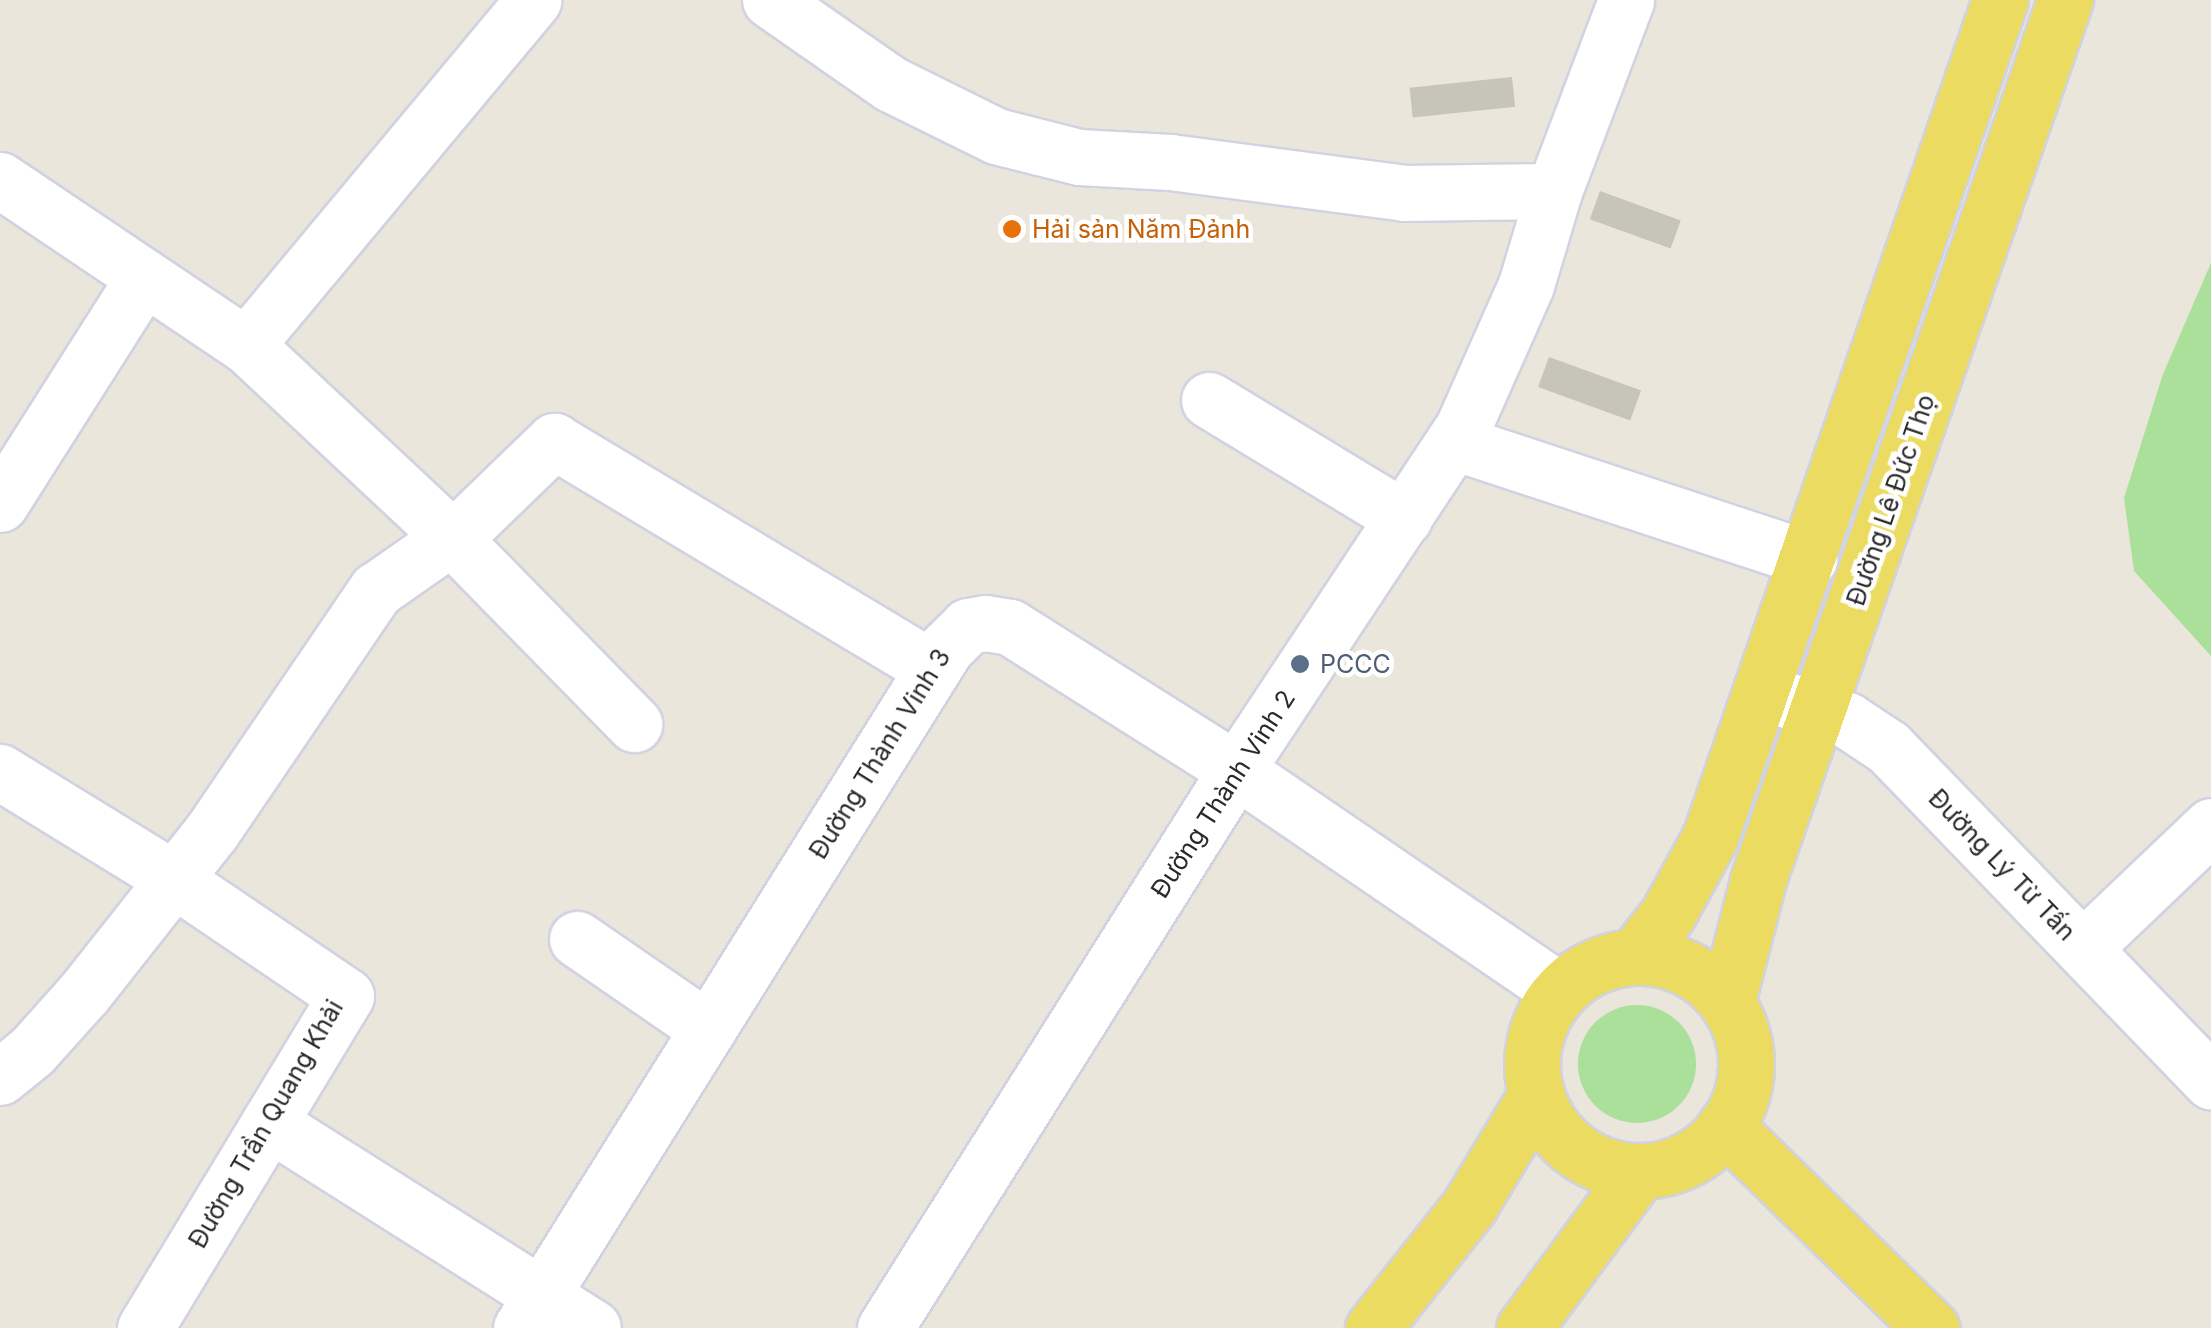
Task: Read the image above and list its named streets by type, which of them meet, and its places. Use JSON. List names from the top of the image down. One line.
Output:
{"streets":{"main road":["Đường Lê Đức Thọ"],"street":["Đường Thành Vinh 3","Đường Thành Vinh 2","Đường Lý Từ Tấn","Đường Trần Quang Khải"]},"crossings":[["Đường Lê Đức Thọ","Đường Thành Vinh 3"],["Đường Lê Đức Thọ","Đường Lý Từ Tấn"],["Đường Thành Vinh 3","Đường Thành Vinh 2"]],"places":["Hải sản Năm Đảnh","PCCC"]}
